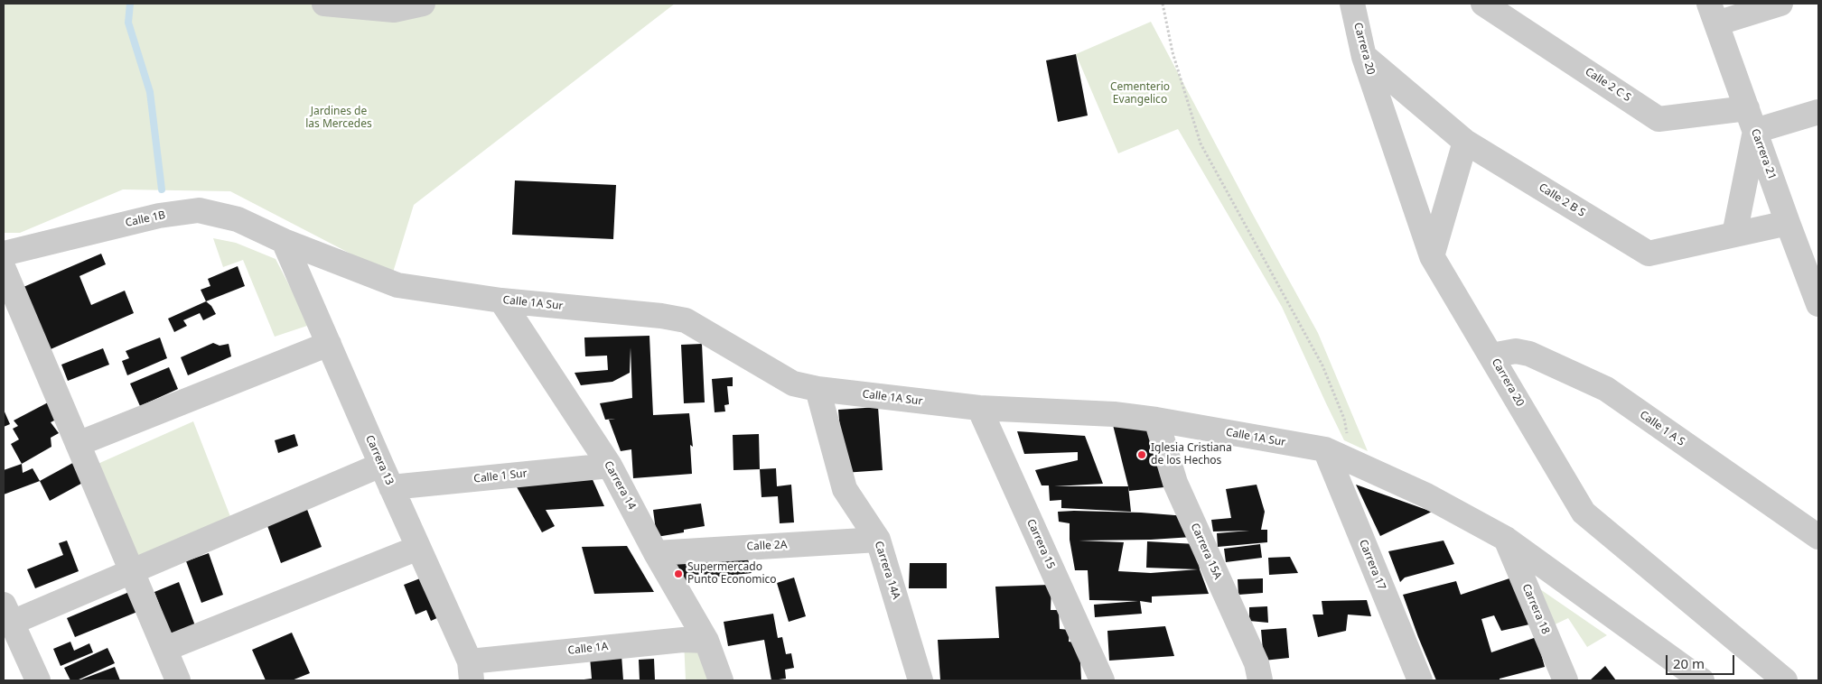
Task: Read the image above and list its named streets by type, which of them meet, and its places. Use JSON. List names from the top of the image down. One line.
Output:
{"streets":{"street":["Carrera 20","Calle 2 C S","Carrera 21","Calle 2 B S","Calle 1B","Calle 1A Sur","Calle 1 A S","Carrera 13","Calle 1 Sur","Carrera 14","Carrera 15","Calle 2A","Carrera 15A","Carrera 17","Carrera 14A","Carrera 18","Calle 1A"]},"crossings":[["Carrera 20","Calle 2 B S"],["Carrera 20","Calle 1 A S"],["Calle 2 C S","Carrera 21"],["Carrera 21","Calle 2 B S"],["Calle 1B","Calle 1A Sur"],["Calle 1B","Carrera 13"],["Calle 1A Sur","Carrera 13"],["Calle 1A Sur","Carrera 14"],["Calle 1A Sur","Carrera 15"],["Calle 1A Sur","Carrera 15A"],["Calle 1A Sur","Carrera 17"],["Calle 1A Sur","Carrera 14A"],["Calle 1A Sur","Carrera 18"],["Carrera 13","Calle 1 Sur"],["Carrera 13","Calle 1A"],["Calle 1 Sur","Carrera 14"],["Carrera 14","Calle 2A"],["Carrera 14","Calle 1A"],["Calle 2A","Carrera 14A"]],"parks":["Cementerio Evangelico","Jardines de las Mercedes"],"places":["Iglesia Cristiana de los Hechos","Supermercado Punto Economico"],"scale_bar":"20 m"}
